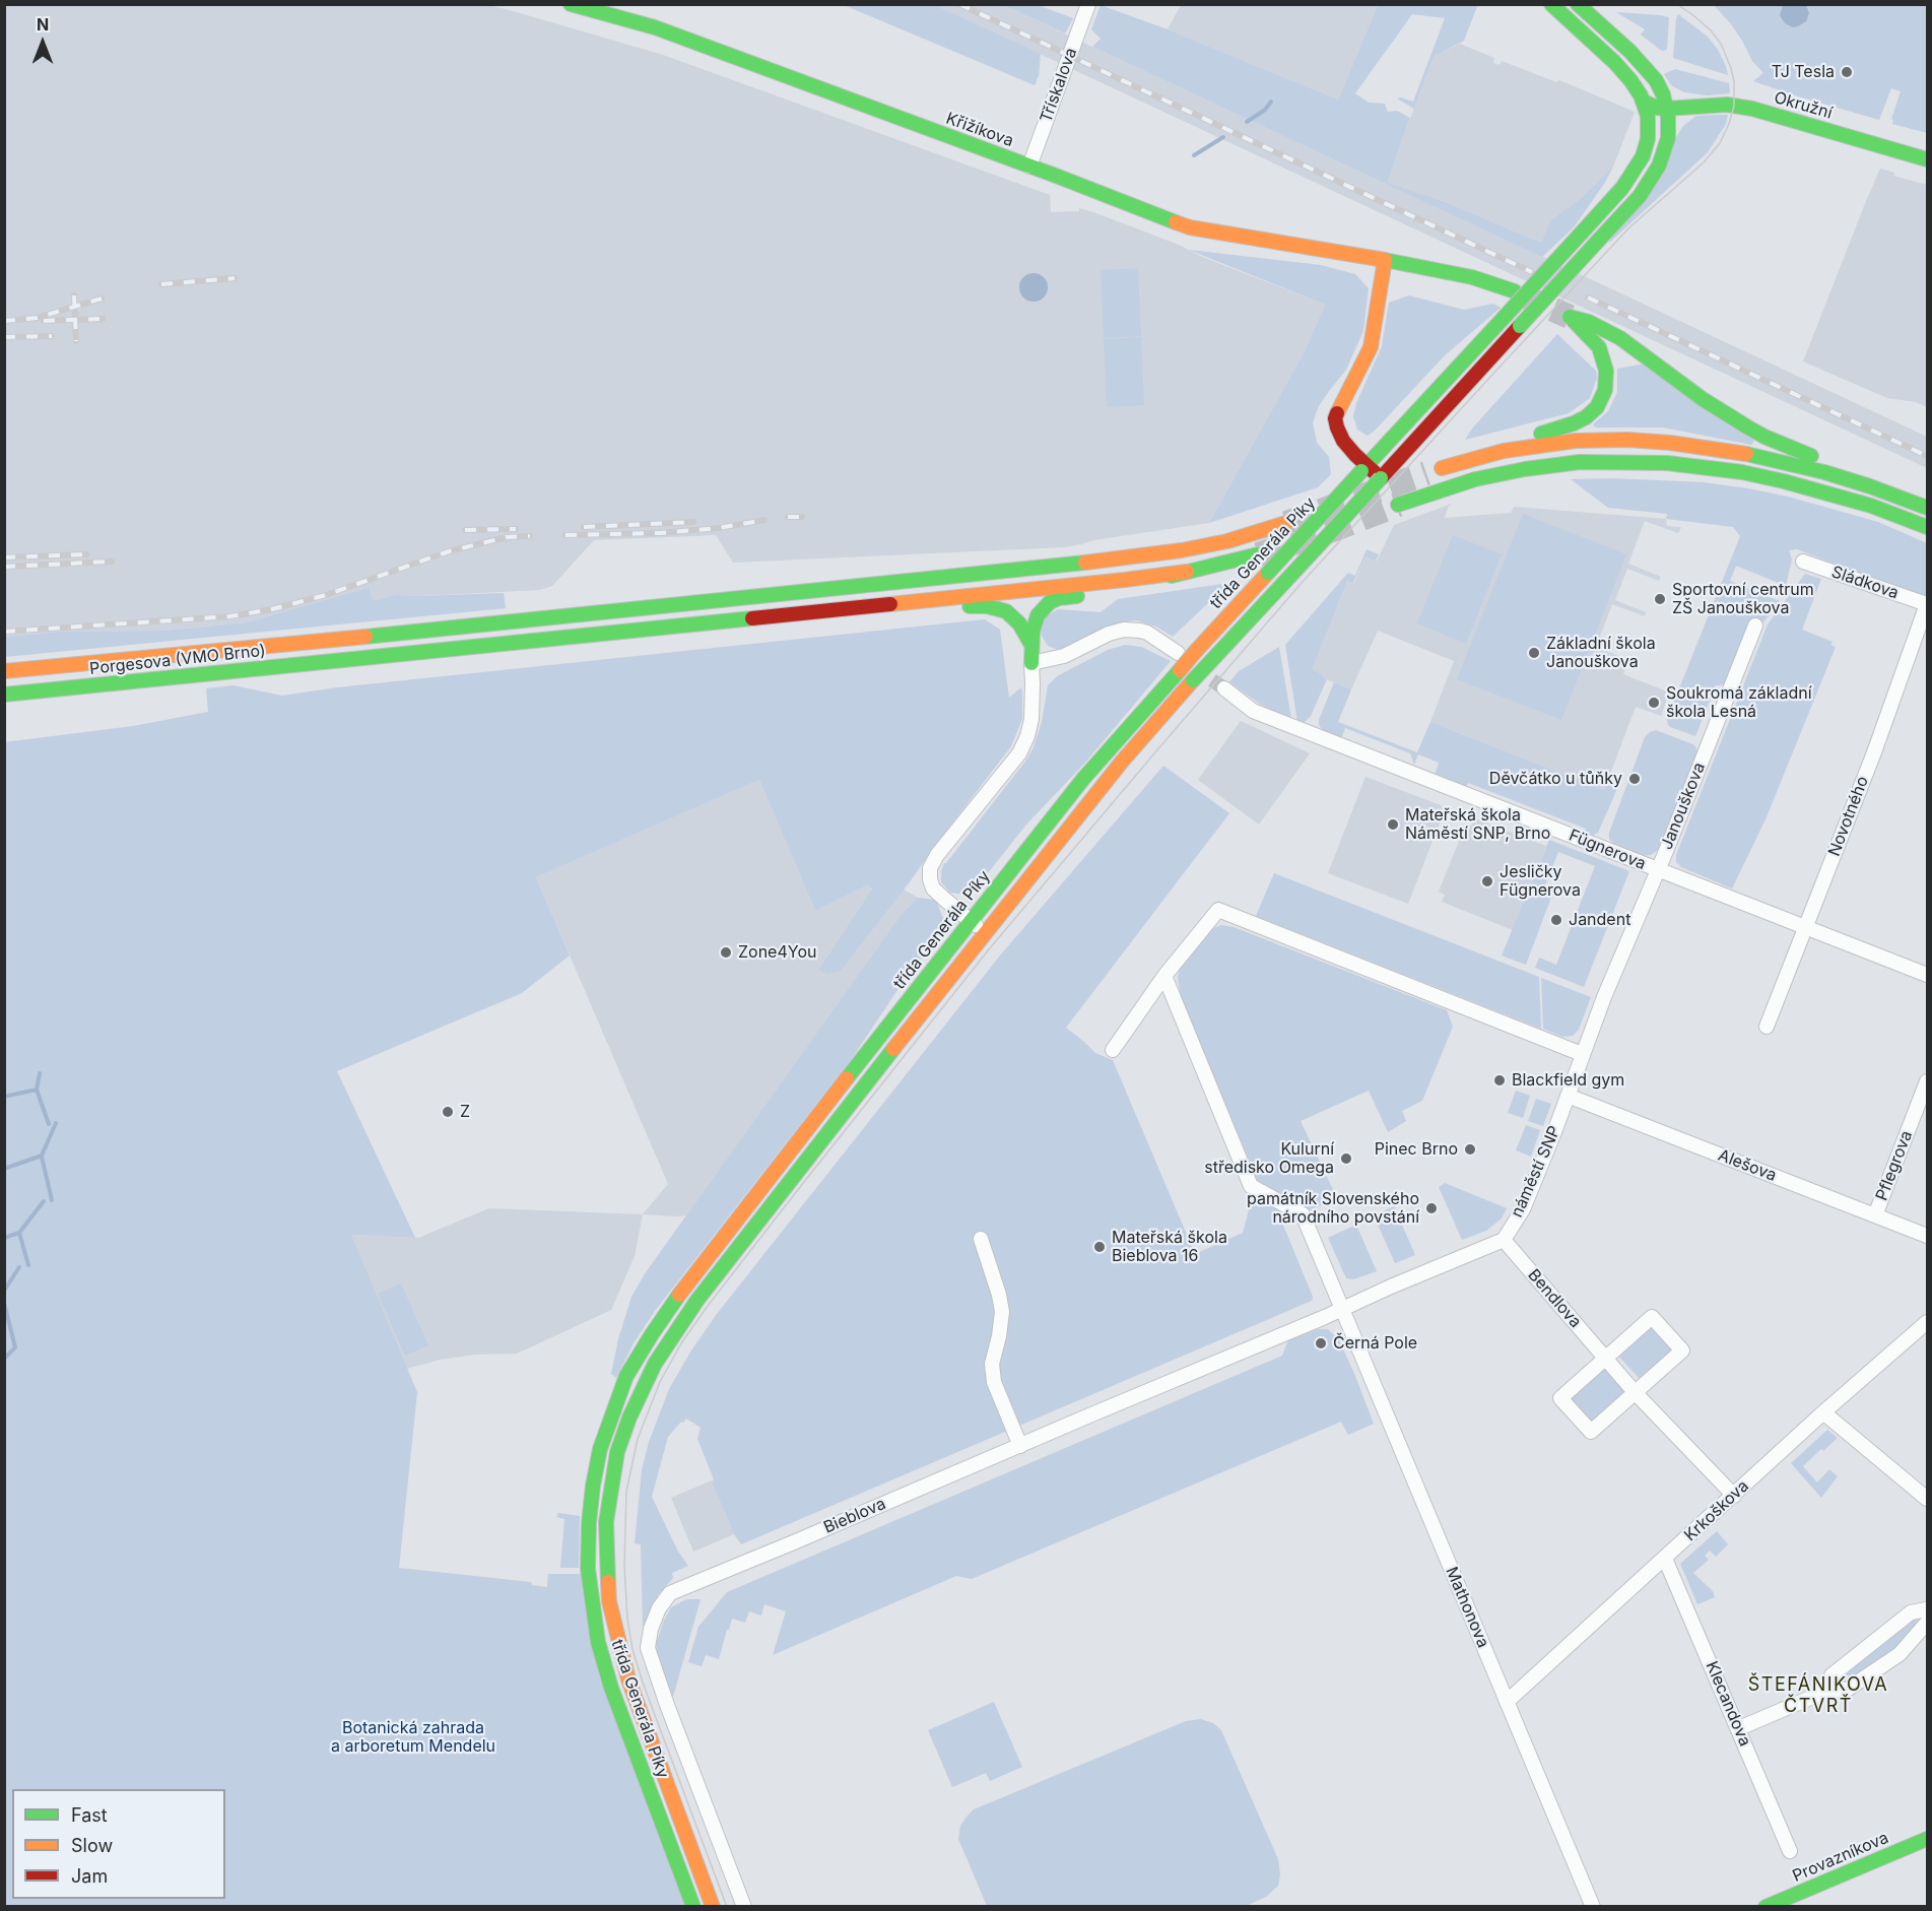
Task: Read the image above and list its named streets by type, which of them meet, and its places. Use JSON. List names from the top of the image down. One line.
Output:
{"streets":{"main road":["Okružní","Křižíkova","třída Generála Píky","Porgesova (VMO Brno)","Provazníkova"],"street":["Třískalova","Sládkova","Janouškova","Novotného","Fügnerova","Alešova","Pflegrova","náměstí SNP","Bendlova","Krkoškova","Bieblova","Mathonova","Klecandova"]},"crossings":[["Třískalova","Křižíkova"],["Okružní","třída Generála Píky"],["třída Generála Píky","Bieblova"],["Sládkova","Novotného"],["Janouškova","Fügnerova"],["Janouškova","náměstí SNP"],["Novotného","Fügnerova"],["Alešova","Pflegrova"],["Alešova","náměstí SNP"],["náměstí SNP","Bendlova"],["Bendlova","Krkoškova"],["Krkoškova","Mathonova"],["Krkoškova","Klecandova"],["Bieblova","Mathonova"]],"districts":["ŠTEFÁNIKOVA ČTVRŤ"],"parks":["Botanická zahrada a arboretum Mendelu"],"places":["TJ Tesla","Sportovní centrum ZŠ Janouškova","Základní škola Janouškova","Soukromá základní škola Lesná","Děvčátko u tůňky","Mateřská škola Náměstí SNP, Brno","Jesličky Fügnerova","Jandent","Zone4You","Blackfield gym","Z","Pinec Brno","Kulurní středisko Omega","památník Slovenského národního povstání","Mateřská škola Bieblova 16","Černá Pole"],"legend":["Fast","Slow","Jam"],"north":"top"}
